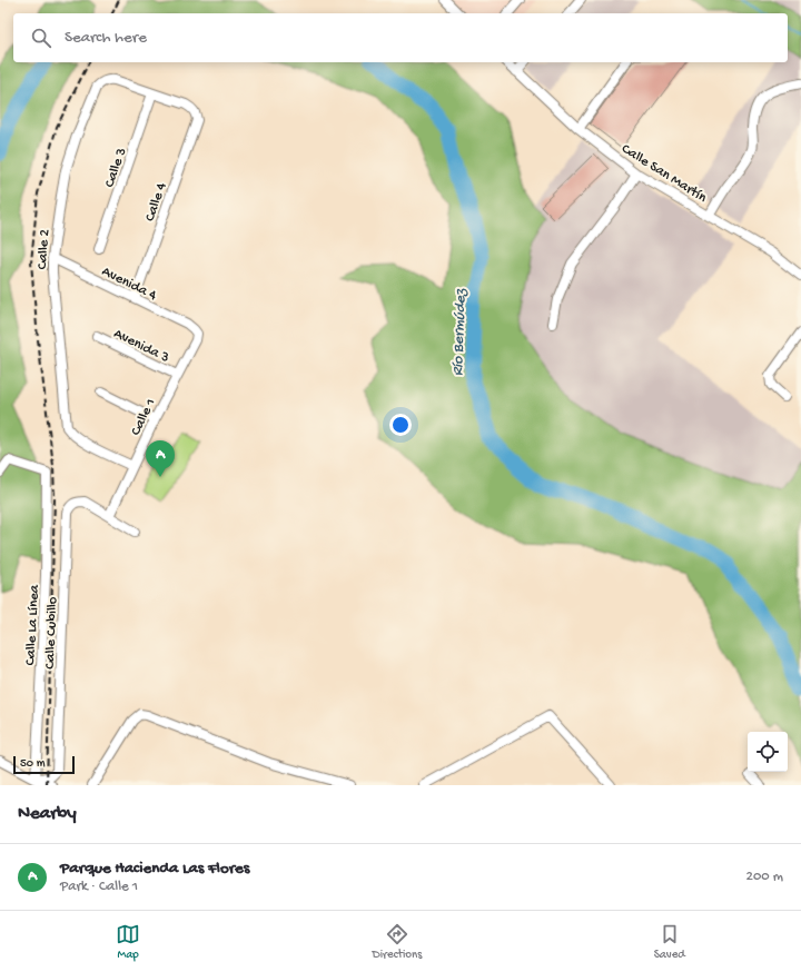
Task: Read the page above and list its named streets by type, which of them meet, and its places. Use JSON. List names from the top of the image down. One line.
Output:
{"streets":{"street":["Calle 3","Calle San Martín","Calle 4","Calle 2","Avenida 4","Avenida 3","Calle 1","Calle La Línea","Calle Cubillo"]},"crossings":[["Calle 3","Calle 4"],["Calle 3","Calle 2"],["Calle 4","Calle 2"],["Calle 4","Avenida 4"],["Calle 2","Avenida 4"],["Calle 2","Calle 1"],["Avenida 4","Calle 1"],["Avenida 3","Calle 1"],["Calle 1","Calle Cubillo"],["Calle La Línea","Calle Cubillo"]],"water":["Río Bermúdez"],"scale_bar":"50 m","page":{"search":"Search here","pins":"A","scale":"50 m","heading":"Nearby","list":[{"mark":"A","name":"Parque Hacienda Las Flores","note":"Park · Calle 1","value":"200 m"}],"nav":["Map","Directions","Saved"]}}
